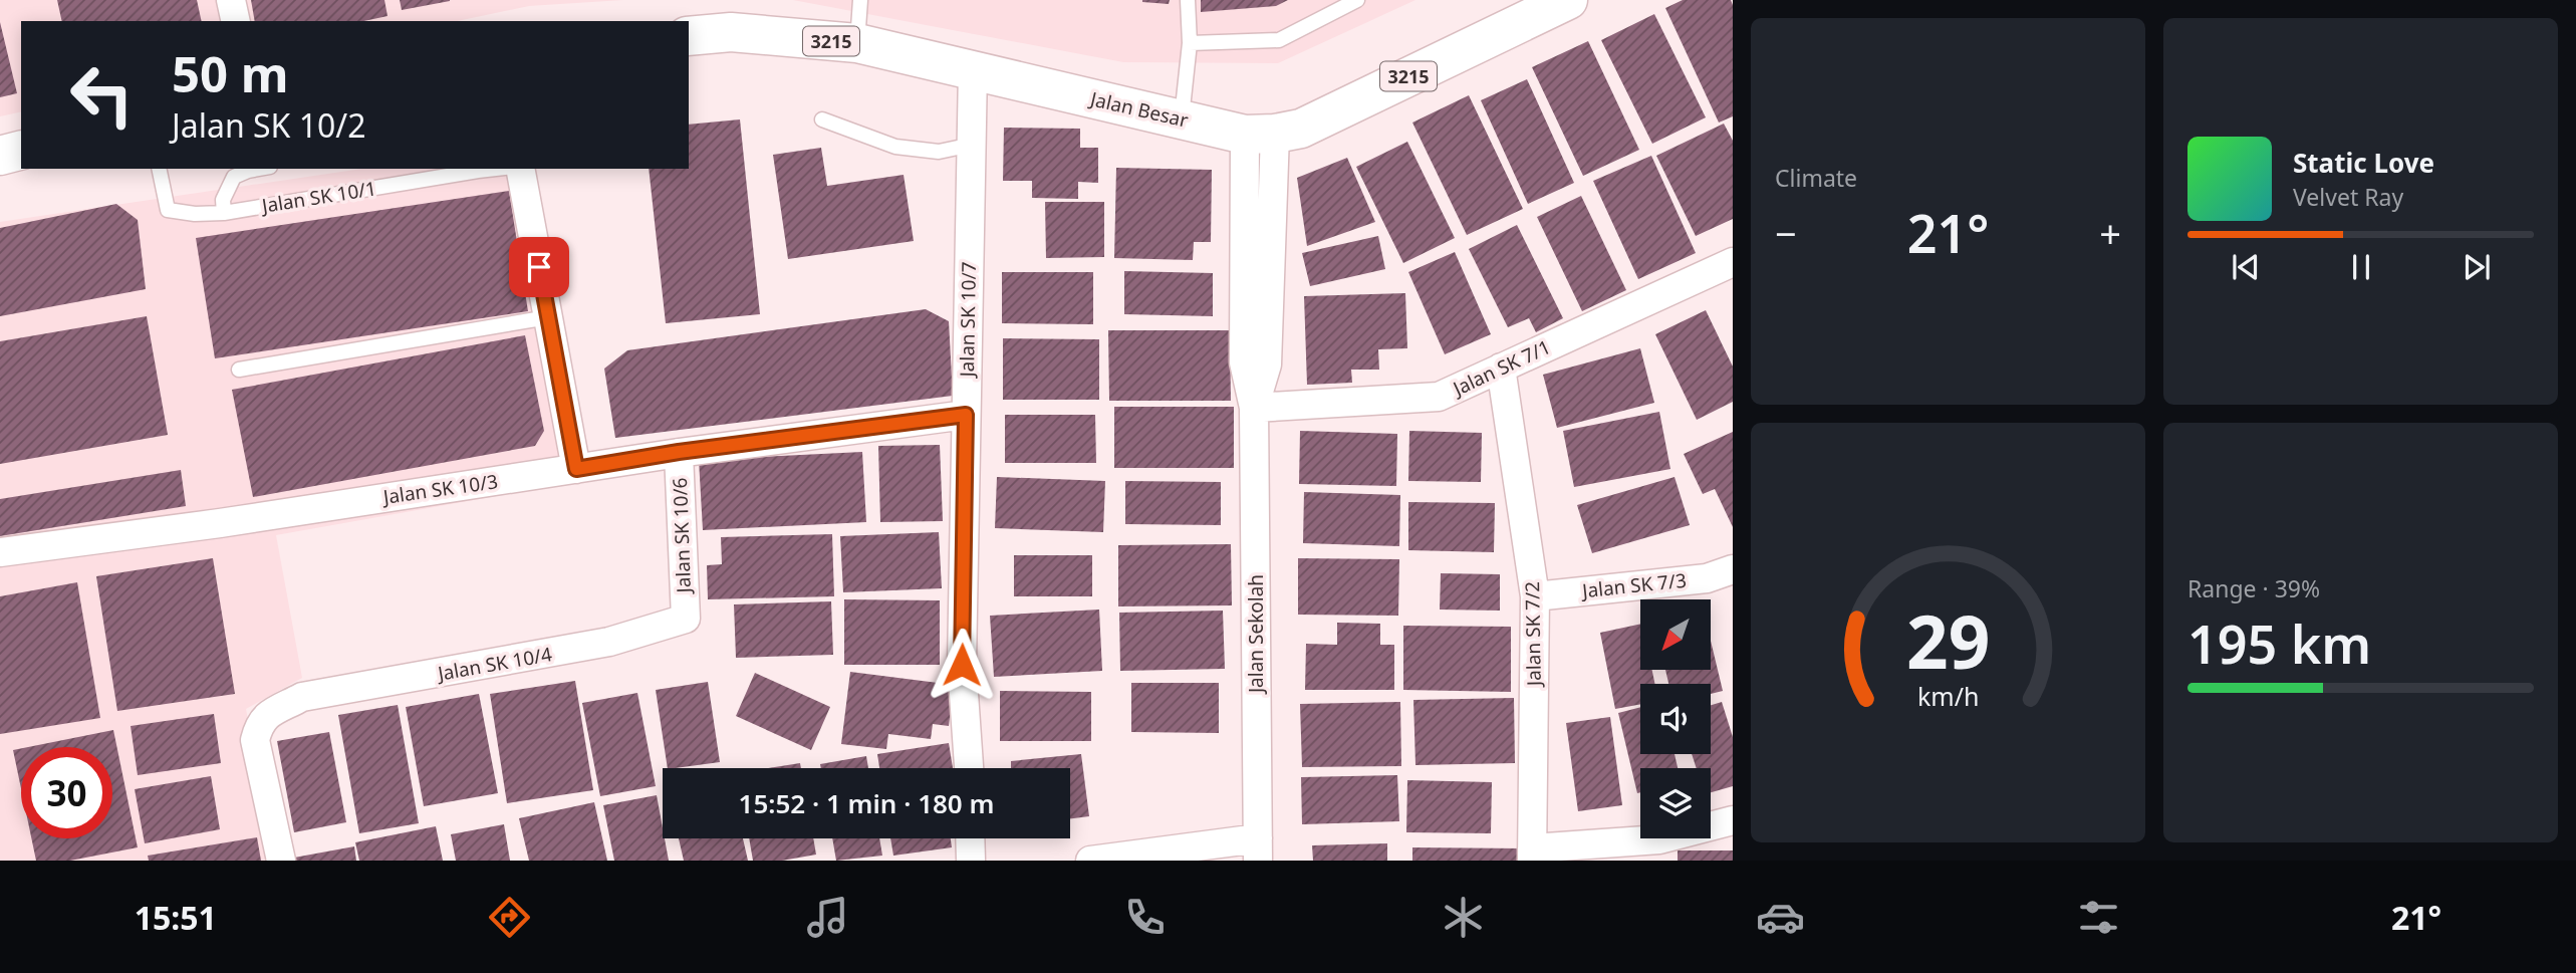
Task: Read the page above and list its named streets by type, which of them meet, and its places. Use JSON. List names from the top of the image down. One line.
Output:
{"streets":{"main road":["3215","Jalan Besar"],"street":["Jalan SK 10/7","Jalan SK 7/1","Jalan SK 10/3","Jalan SK 10/6","Jalan SK 7/3","Jalan Sekolah","Jalan SK 7/2","Jalan SK 10/4"],"lane":["Jalan SK 10/1"]},"crossings":[["Jalan Besar","Jalan SK 10/7"],["Jalan Besar","Jalan Sekolah"],["Jalan SK 10/7","Jalan SK 10/3"],["Jalan SK 7/1","Jalan Sekolah"],["Jalan SK 7/1","Jalan SK 7/2"],["Jalan SK 10/3","Jalan SK 10/6"],["Jalan SK 10/6","Jalan SK 10/4"],["Jalan SK 7/3","Jalan SK 7/2"]],"north":"bottom left","page":{"tile":["Climate",["Range · 39%","195 km"]],"turn":["50 m","Jalan SK 10/2"],"song":["Static Love","Velvet Ray"],"heat":["−","21°","+"],"limit":"30","trip":"15:52 · 1 min · 180 m","tabs":["15:51","21°"],"gauge":["29","km/h"]}}
